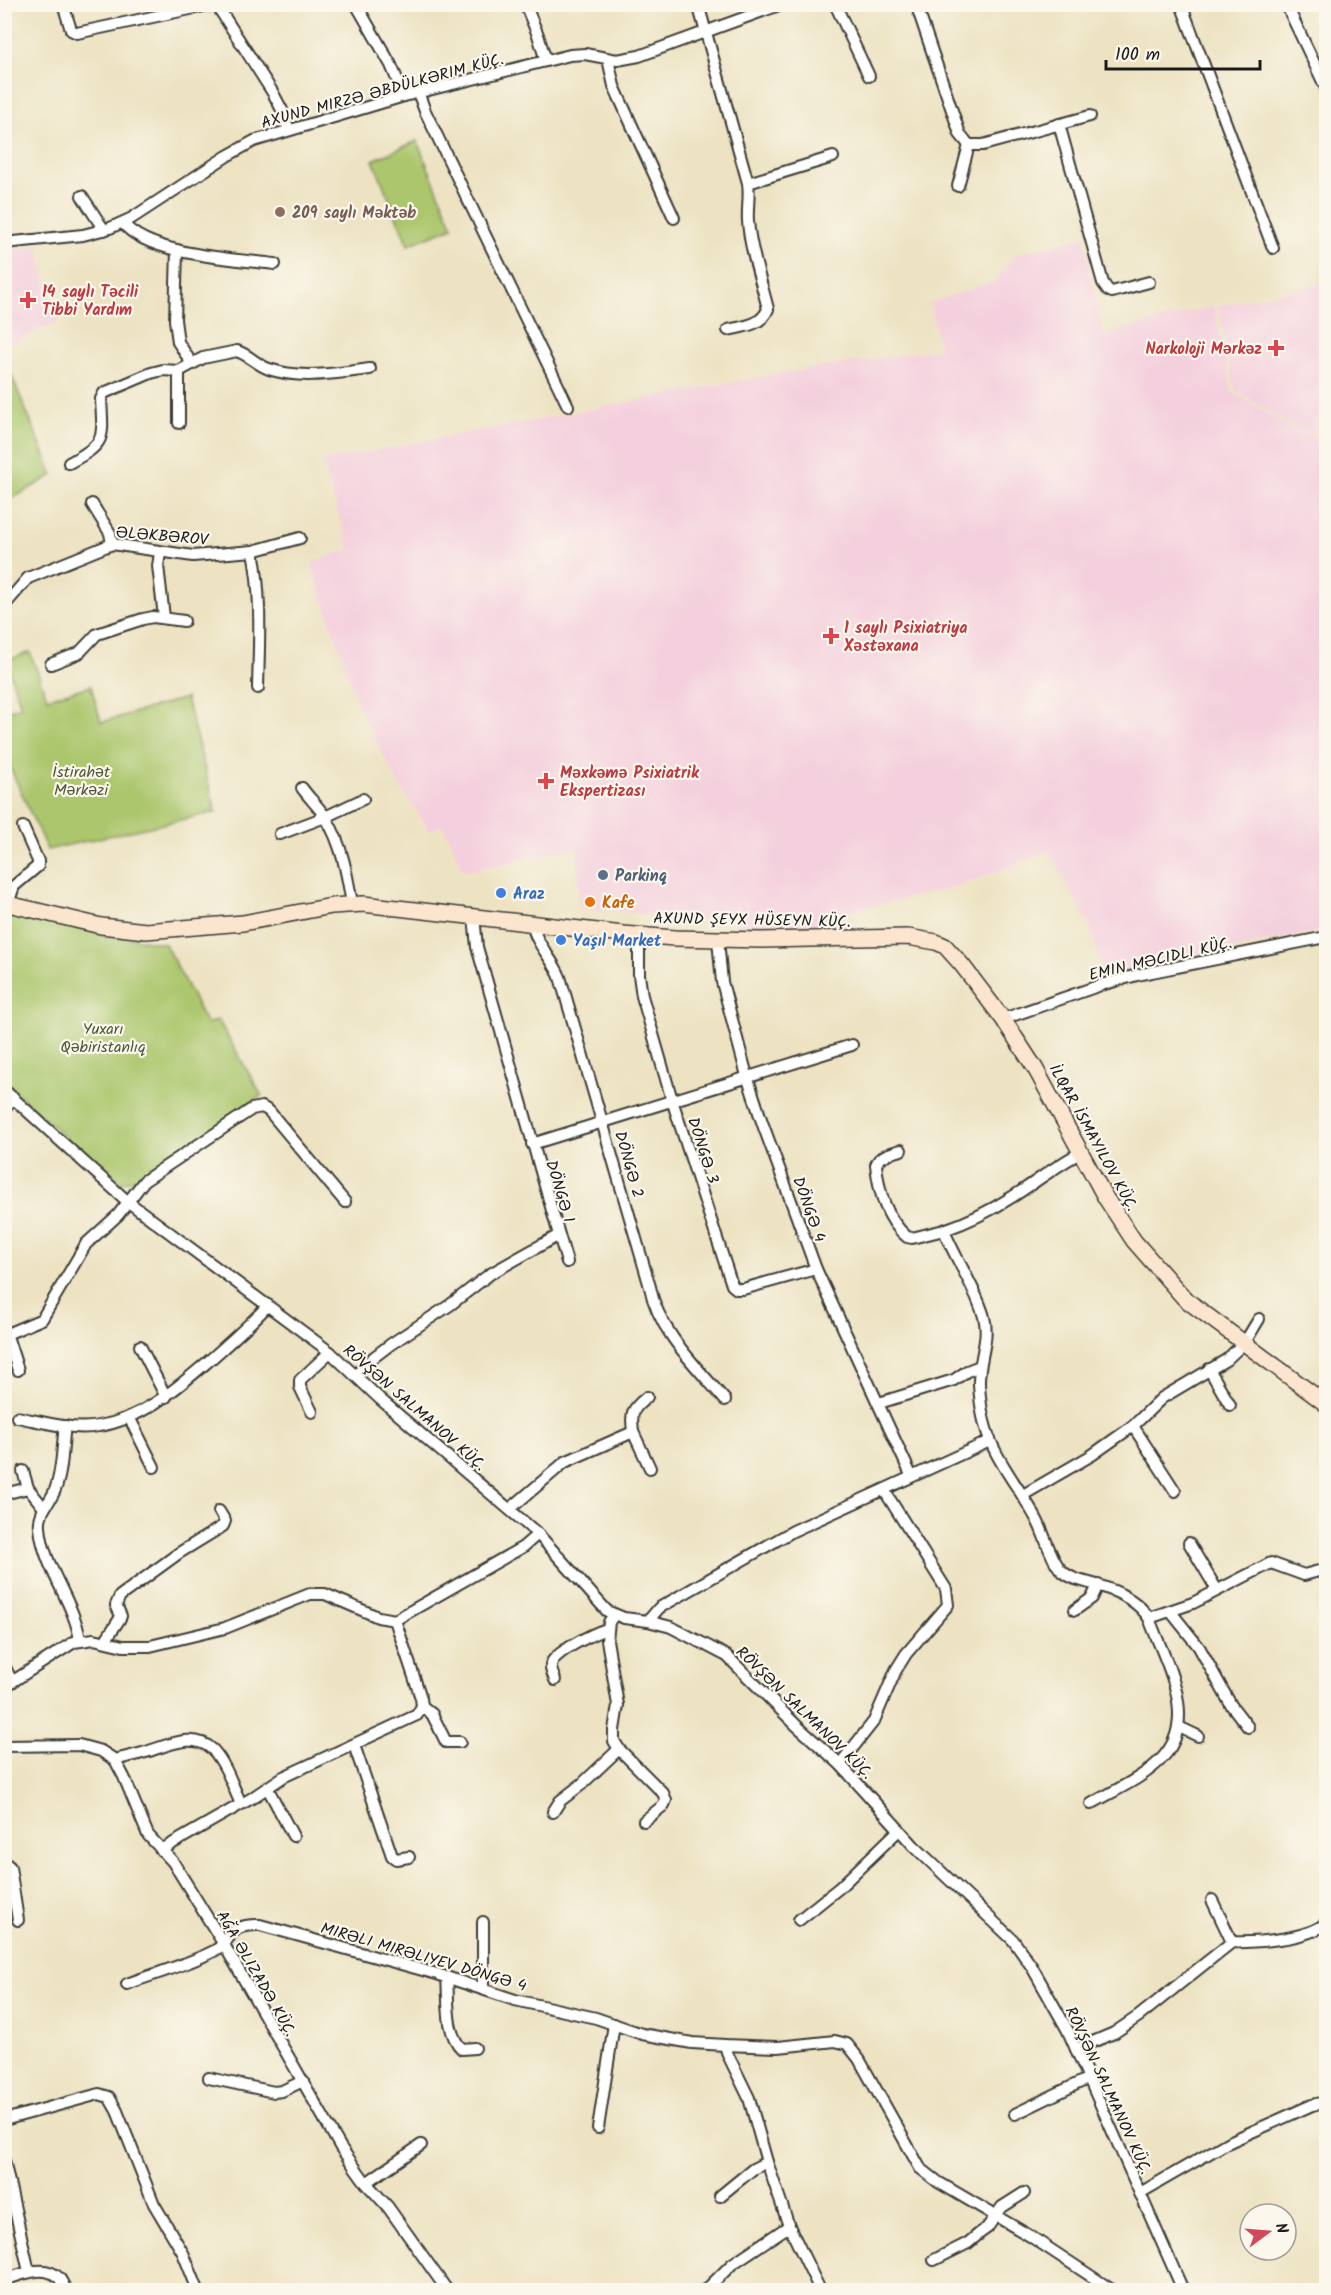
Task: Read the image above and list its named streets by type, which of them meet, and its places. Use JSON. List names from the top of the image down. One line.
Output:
{"streets":{"main road":["AXUND ŞEYX HÜSEYN KÜÇ."],"street":["AXUND MIRZƏ ƏBDÜLKƏRIM KÜÇ.","ƏLƏKBƏROV","EMIN MƏCIDLI KÜÇ.","DÖNGƏ 3","DÖNGƏ 2","DÖNGƏ 1","DÖNGƏ 4","RÖVŞƏN SALMANOV KÜÇ.","MIRƏLI MIRƏLIYEV DÖNGƏ 4","AĞA ƏLIZADƏ KÜÇ."]},"crossings":[["AXUND ŞEYX HÜSEYN KÜÇ.","EMIN MƏCIDLI KÜÇ."],["AXUND ŞEYX HÜSEYN KÜÇ.","DÖNGƏ 3"],["AXUND ŞEYX HÜSEYN KÜÇ.","DÖNGƏ 2"],["AXUND ŞEYX HÜSEYN KÜÇ.","DÖNGƏ 1"],["AXUND ŞEYX HÜSEYN KÜÇ.","DÖNGƏ 4"],["DÖNGƏ 3","DÖNGƏ 4"],["DÖNGƏ 1","RÖVŞƏN SALMANOV KÜÇ."],["MIRƏLI MIRƏLIYEV DÖNGƏ 4","AĞA ƏLIZADƏ KÜÇ."]],"parks":["İstirahət Mərkəzi","Yuxarı Qəbiristanlıq"],"places":{"other":["209 saylı Məktəb","Parkinq","Araz","Kafe","Yaşıl Market"],"health":["14 saylı Təcili Tibbi Yardım","Narkoloji Mərkəz","1 saylı Psixiatriya Xəstəxana","Məxkəmə Psixiatrik Ekspertizası"]},"scale_bar":"100 m","north":"right"}
